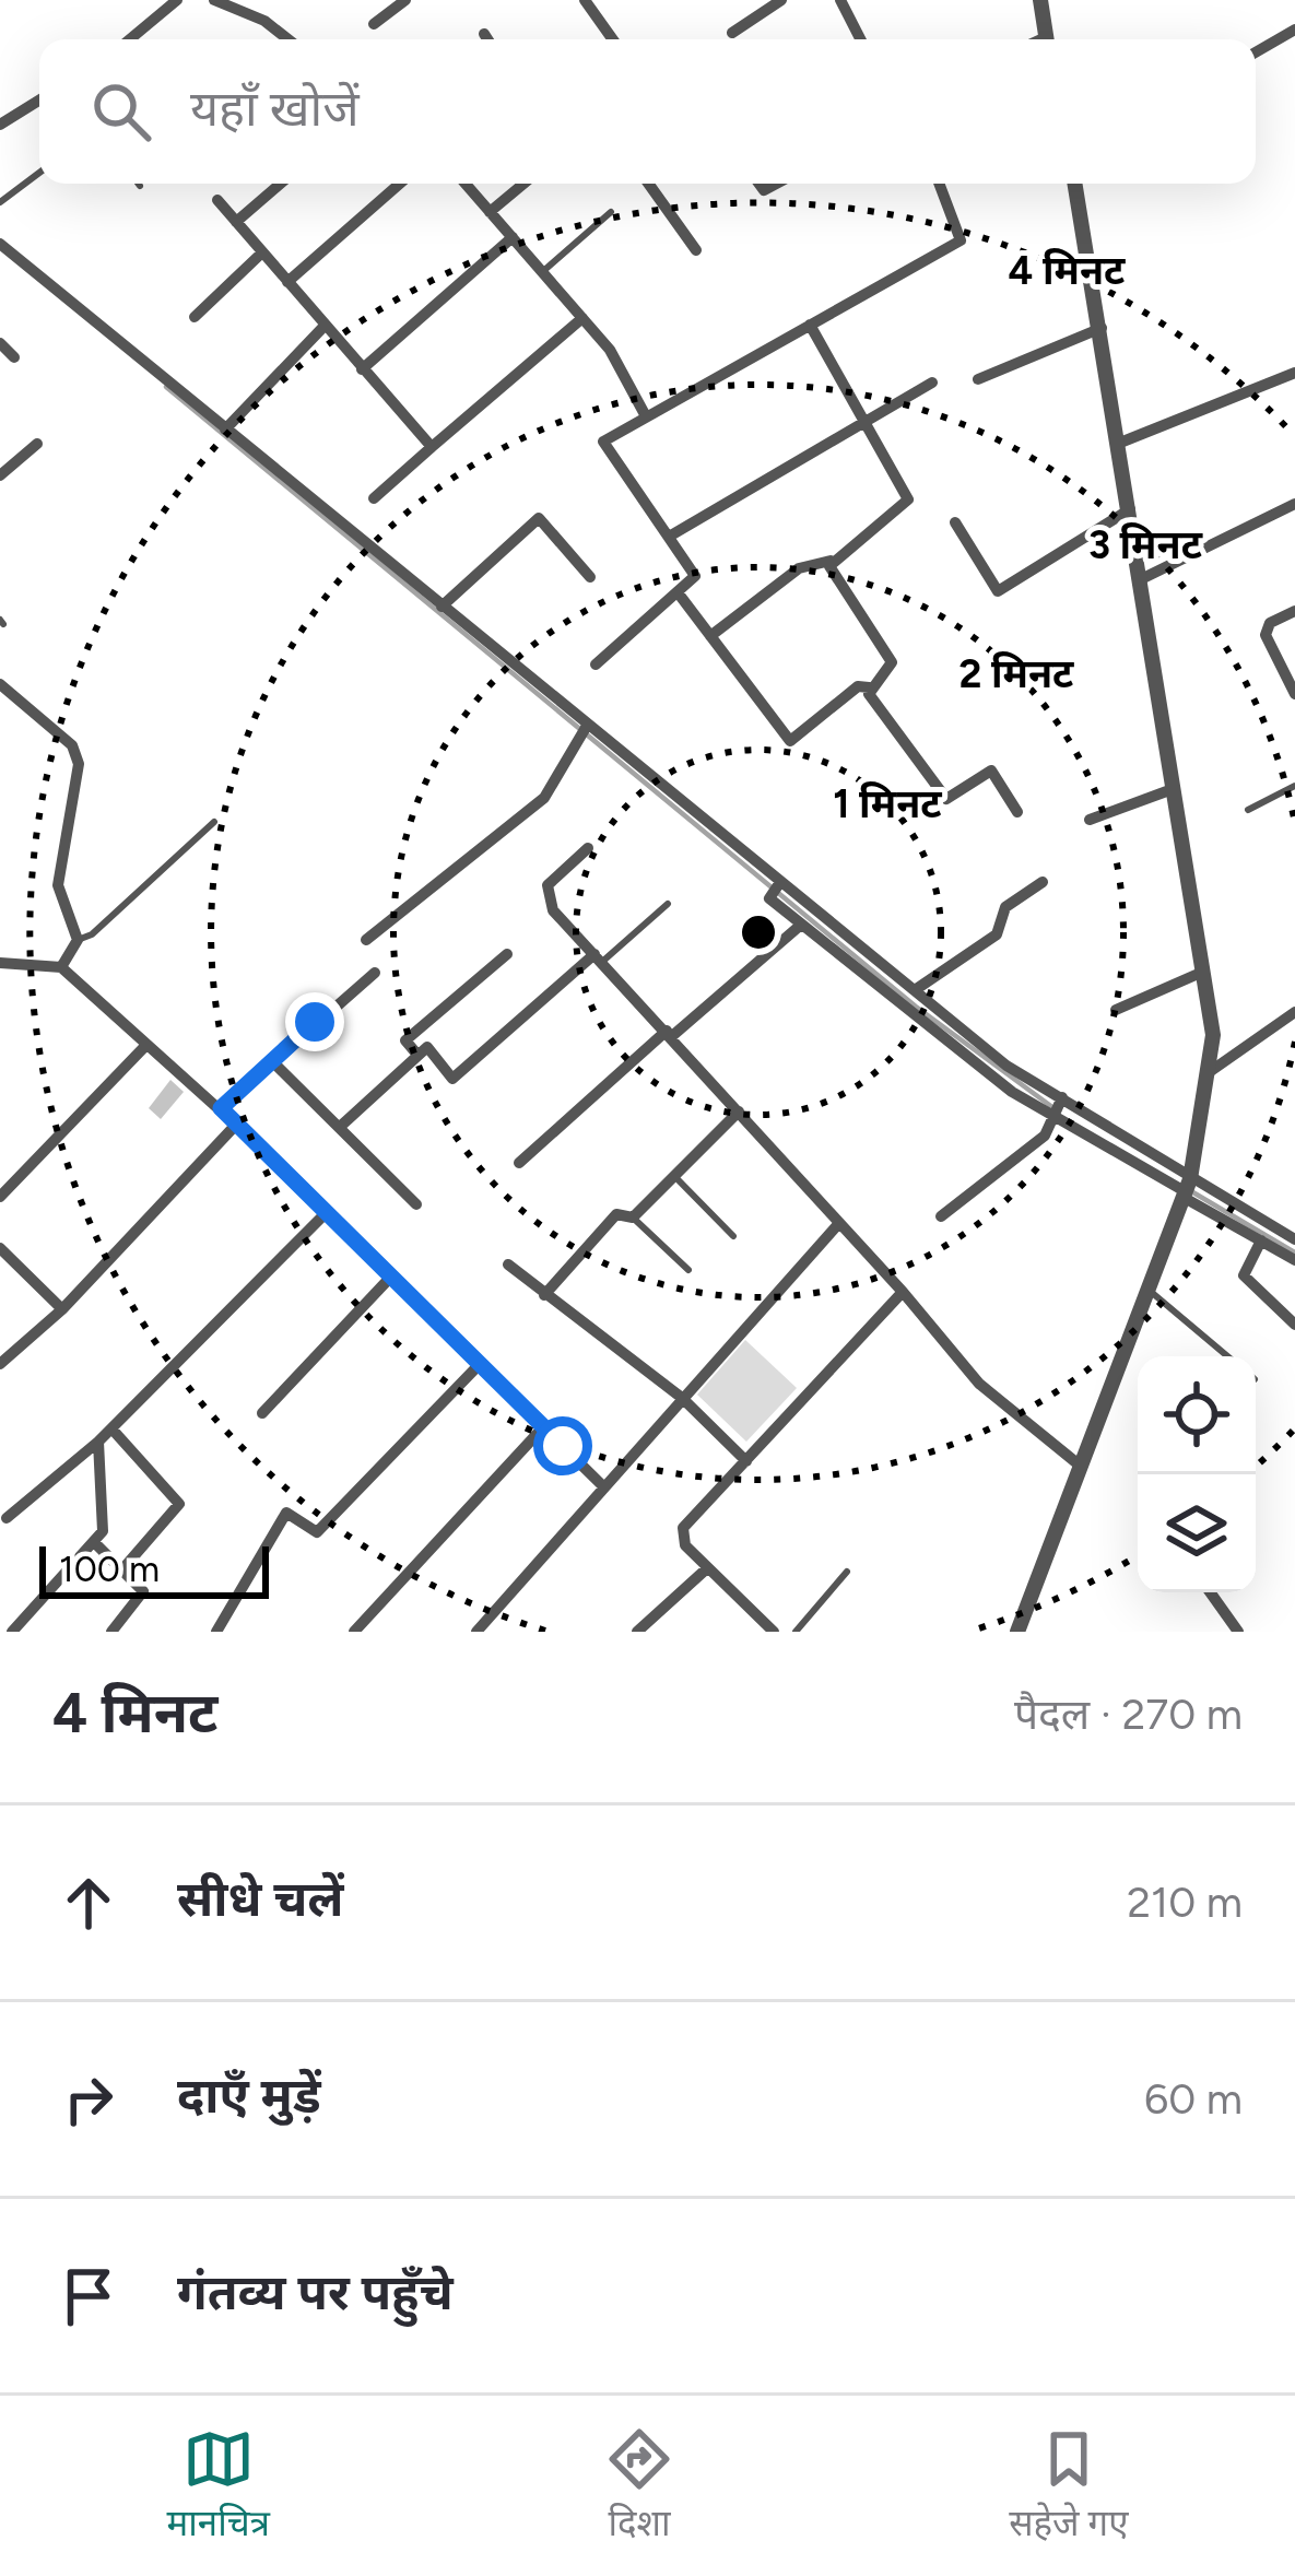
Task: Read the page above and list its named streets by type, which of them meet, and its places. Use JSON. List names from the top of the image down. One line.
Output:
{"scale_bar":"100 m","page":{"search":"यहाँ खोजें","scale":"100 m","heading":["4 मिनट","पैदल · 270 m"],"list":[["सीधे चलें","210 m"],["दाएँ मुड़ें","60 m"],"गंतव्य पर पहुँचे"],"nav":["मानचित्र","दिशा","सहेजे गए"]},"rings":["4 मिनट","3 मिनट","2 मिनट","1 मिनट"]}
